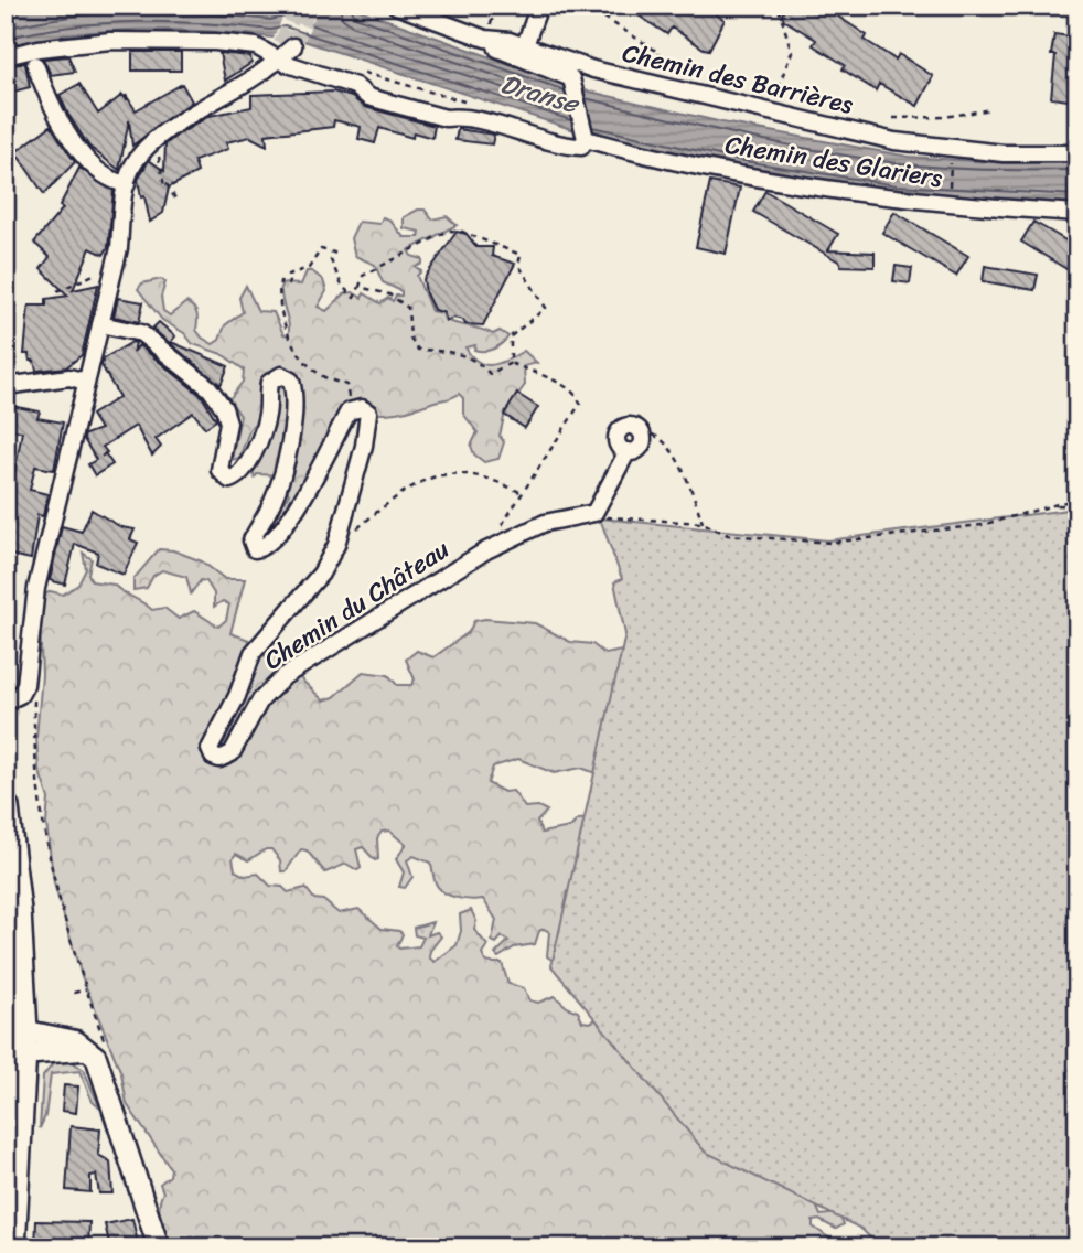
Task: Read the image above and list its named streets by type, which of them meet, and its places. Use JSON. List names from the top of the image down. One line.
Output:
{"streets":{"street":["Chemin des Barrières","Chemin des Glariers","Chemin du Château"]},"water":["Dranse"]}
